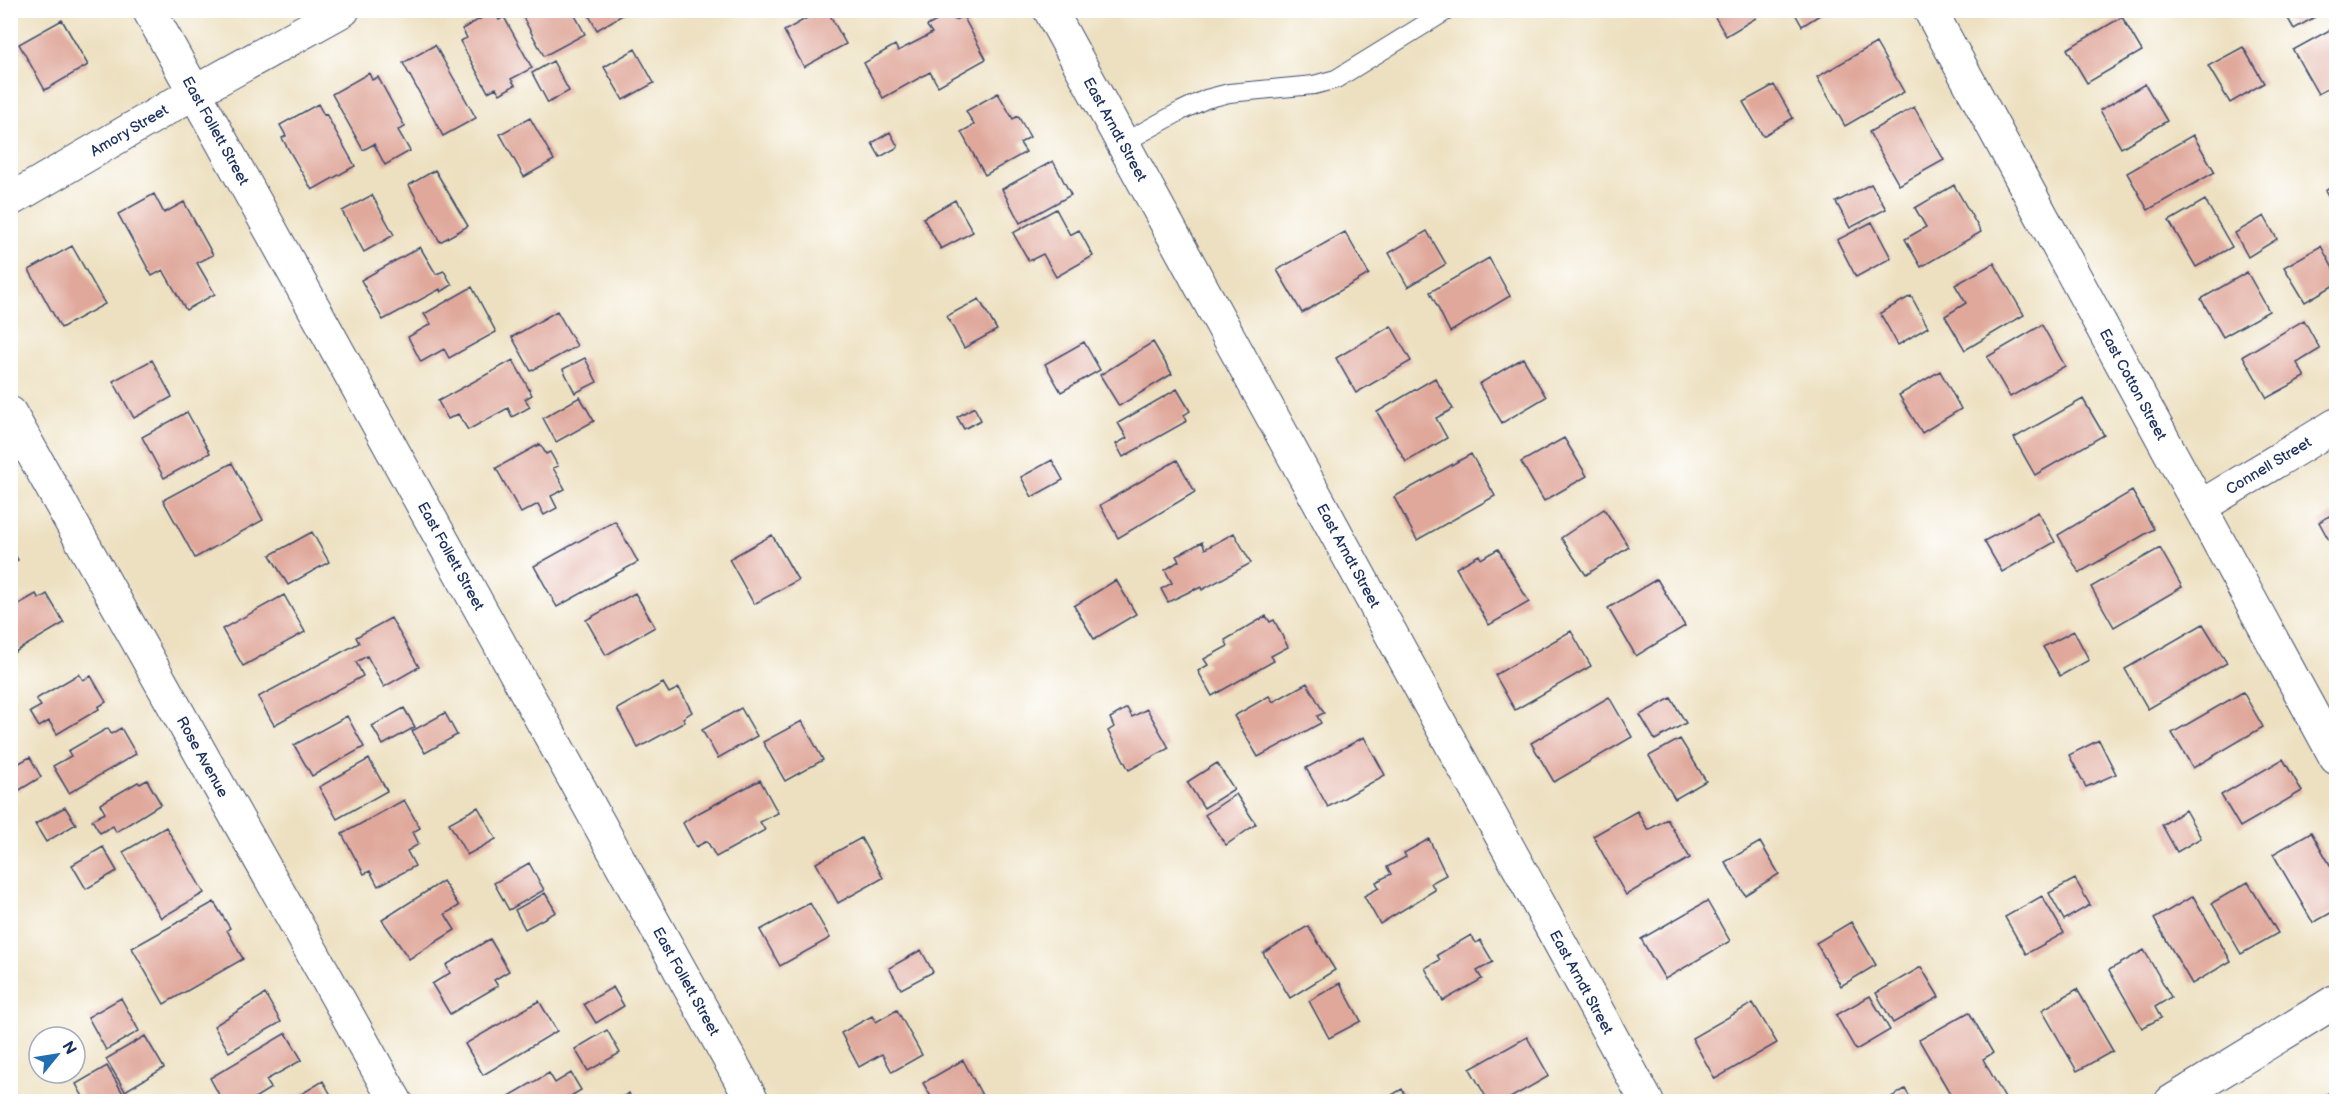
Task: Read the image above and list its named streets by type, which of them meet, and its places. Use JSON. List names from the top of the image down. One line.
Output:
{"streets":{"street":["East Arndt Street","Amory Street","East Follett Street","East Cotton Street","Connell Street","Rose Avenue"]},"crossings":[["Amory Street","East Follett Street"],["East Cotton Street","Connell Street"]],"north":"top right"}
